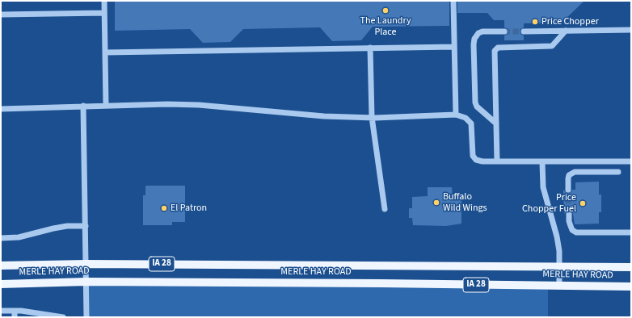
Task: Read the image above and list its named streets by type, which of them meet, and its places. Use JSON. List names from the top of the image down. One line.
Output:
{"streets":{"main road":["IA 28","MERLE HAY ROAD"]},"places":["The Laundry Place","Price Chopper","Buffalo Wild Wings","Price Chopper Fuel","El Patron"]}
